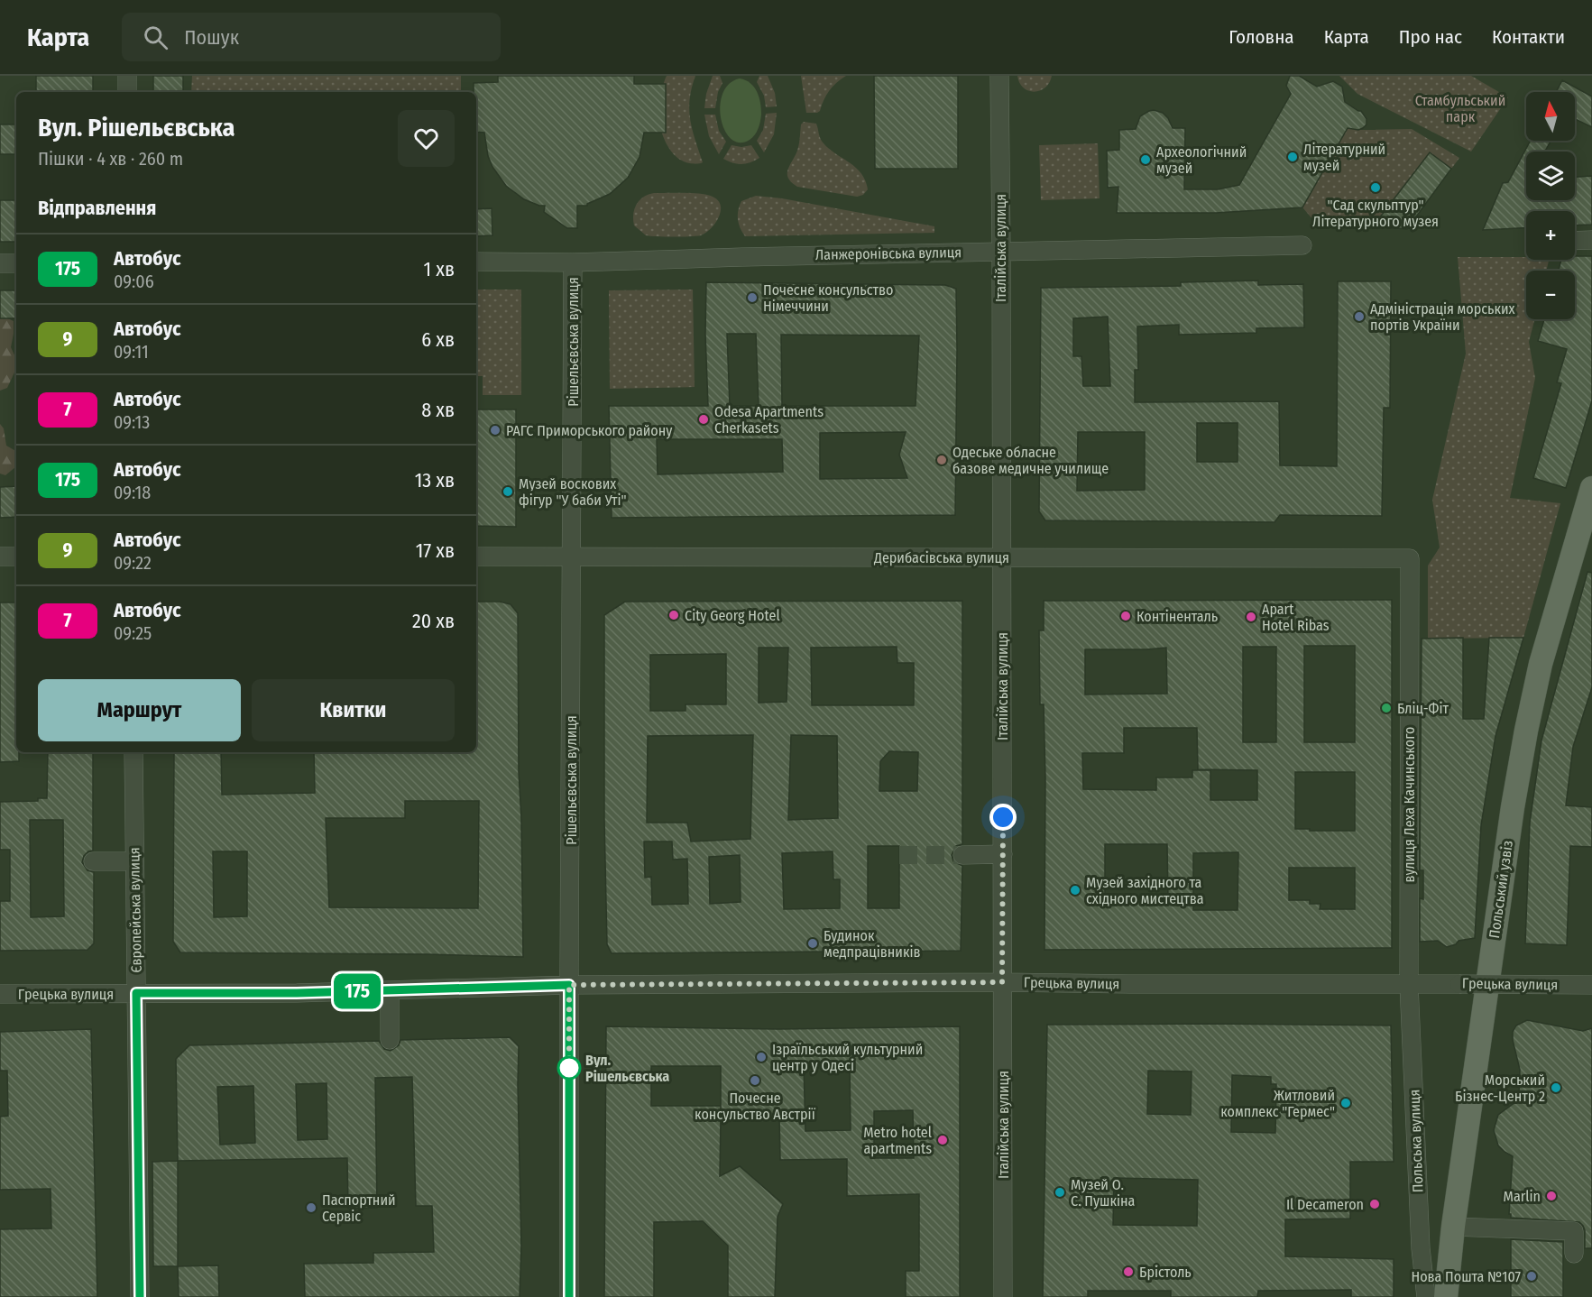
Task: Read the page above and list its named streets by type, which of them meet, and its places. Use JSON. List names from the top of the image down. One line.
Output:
{"streets":{"main road":["Польський узвіз"],"street":["Італійська вулиця","Ланжеронівська вулиця","Рішельєвська вулиця","Дерибасівська вулиця","вулиця Леха Качинського","Європейська вулиця","Грецька вулиця","Польська вулиця"]},"crossings":[["Італійська вулиця","Ланжеронівська вулиця"],["Італійська вулиця","Дерибасівська вулиця"],["Італійська вулиця","Грецька вулиця"],["Ланжеронівська вулиця","Рішельєвська вулиця"],["Рішельєвська вулиця","Дерибасівська вулиця"],["Рішельєвська вулиця","Грецька вулиця"],["Дерибасівська вулиця","вулиця Леха Качинського"],["вулиця Леха Качинського","Грецька вулиця"],["вулиця Леха Качинського","Польська вулиця"],["Європейська вулиця","Грецька вулиця"],["Грецька вулиця","Польська вулиця"]],"parks":["Стамбульський парк"],"places":["Літературний музей","Археологічний музей","\"Сад скульптур\" Літературного музея","Почесне консульство Німеччини","Адміністрація морських портів України","Odesa Apartments Cherkasets","РАГС Приморського району","Одеське обласне базове медичне училище","Музей воскових фігур \"У баби Уті\"","City Georg Hotel","Контіненталь","Apart Hotel Ribas","Бліц-Фіт","Музей західного та східного мистецтва","Будинок медпрацівників","Ізраїльський культурний центр у Одесі","Вул. Рішельєвська","Почесне консульство Австрії","Морський Бізнес-Центр 2","Житловий комплекс \"Гермес\"","Metro hotel apartments","Музей О. С. Пушкіна","Marlin","Il Decameron","Паспортний Сервіс","Брістоль","Нова Пошта №107"],"lines":["bus line 175"],"north":"top","page":{"header":"Карта","search":"Пошук","nav":["Головна","Карта","Про нас","Контакти"],"on_map":"175","map_buttons":["+","−"],"heading":[["Вул. Рішельєвська","Пішки · 4 хв · 260 m"],"Відправлення"],"list":[{"mark":"175","name":"Автобус","note":"09:06","value":"1 хв"},{"mark":"9","name":"Автобус","note":"09:11","value":"6 хв"},{"mark":"7","name":"Автобус","note":"09:13","value":"8 хв"},{"mark":"175","name":"Автобус","note":"09:18","value":"13 хв"},{"mark":"9","name":"Автобус","note":"09:22","value":"17 хв"},{"mark":"7","name":"Автобус","note":"09:25","value":"20 хв"}],"buttons":["Маршрут","Квитки"]}}
